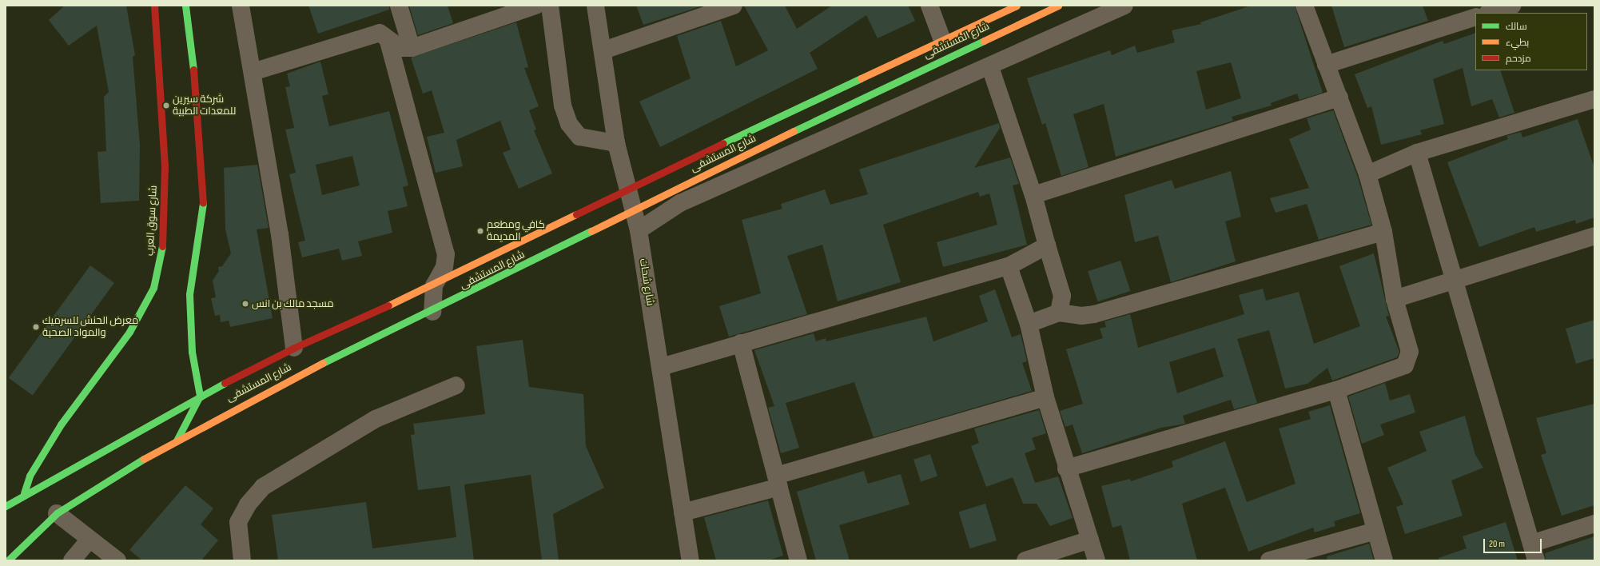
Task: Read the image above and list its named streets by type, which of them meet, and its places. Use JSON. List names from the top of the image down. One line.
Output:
{"streets":{"main road":["شارع المستشفى","شارع سوق العرب"],"street":["شارع شحات"]},"crossings":[["شارع المستشفى","شارع سوق العرب"],["شارع المستشفى","شارع شحات"]],"places":["شركة سيرين للمعدات الطبية","كافي ومطعم المديمة","مسجد مالك بن انس","معرض الحنش للسرميك والمواد الصحية"],"legend":["سالك","بطيء","مزدحم"],"scale_bar":"20 m"}
